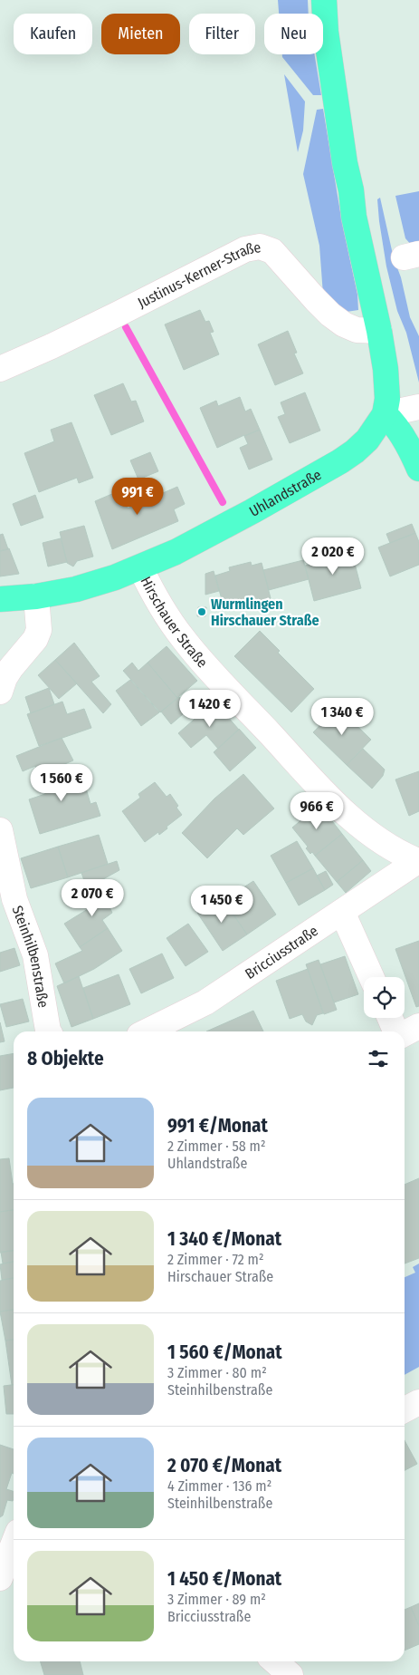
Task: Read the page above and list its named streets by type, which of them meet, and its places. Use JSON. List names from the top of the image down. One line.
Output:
{"streets":{"main road":["Uhlandstraße","Hirschauer Straße"],"street":["Justinus-Kerner-Straße","Bricciusstraße","Steinhilbenstraße"]},"crossings":[["Uhlandstraße","Hirschauer Straße"],["Hirschauer Straße","Bricciusstraße"]],"places":["Wurmlingen Hirschauer Straße"],"page":{"chip":["Kaufen","Mieten","Filter","Neu"],"price":["991 €","2 020 €","1 420 €","1 340 €","1 560 €","966 €","2 070 €","1 450 €"],"heading":"8 Objekte","list":[{"name":"991 €/Monat","note":"2 Zimmer · 58 m² · Uhlandstraße"},{"name":"1 340 €/Monat","note":"2 Zimmer · 72 m² · Hirschauer Straße"},{"name":"1 560 €/Monat","note":"3 Zimmer · 80 m² · Steinhilbenstraße"},{"name":"2 070 €/Monat","note":"4 Zimmer · 136 m² · Steinhilbenstraße"},{"name":"1 450 €/Monat","note":"3 Zimmer · 89 m² · Bricciusstraße"}]}}
